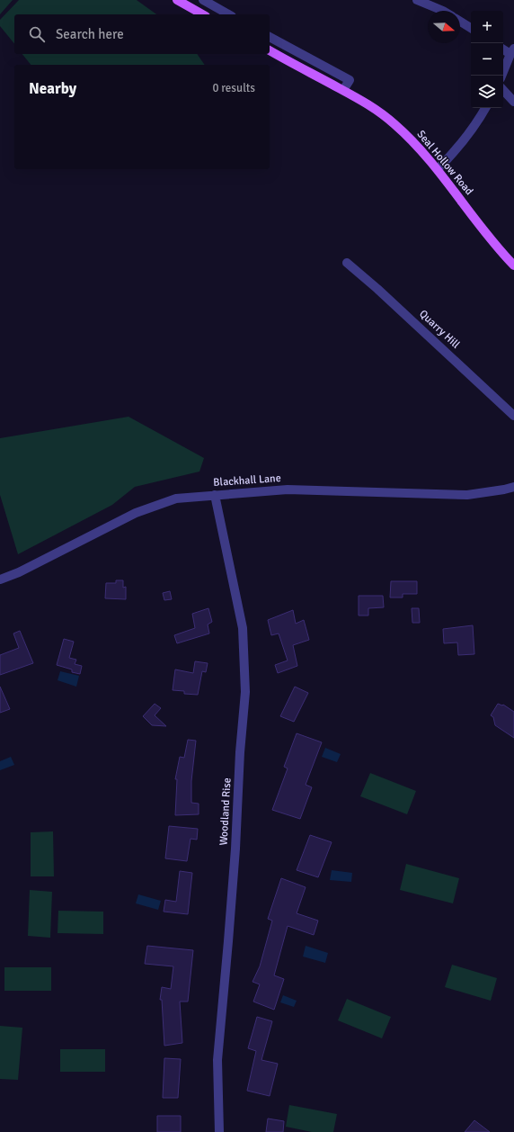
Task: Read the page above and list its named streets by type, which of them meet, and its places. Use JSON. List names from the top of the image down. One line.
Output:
{"streets":{"main road":["Seal Hollow Road"],"street":["Quarry Hill","Blackhall Lane","Woodland Rise"]},"crossings":[["Blackhall Lane","Woodland Rise"]],"north":"right","page":{"map_buttons":["+","−"],"search":"Search here","heading":["Nearby","0 results"]}}
